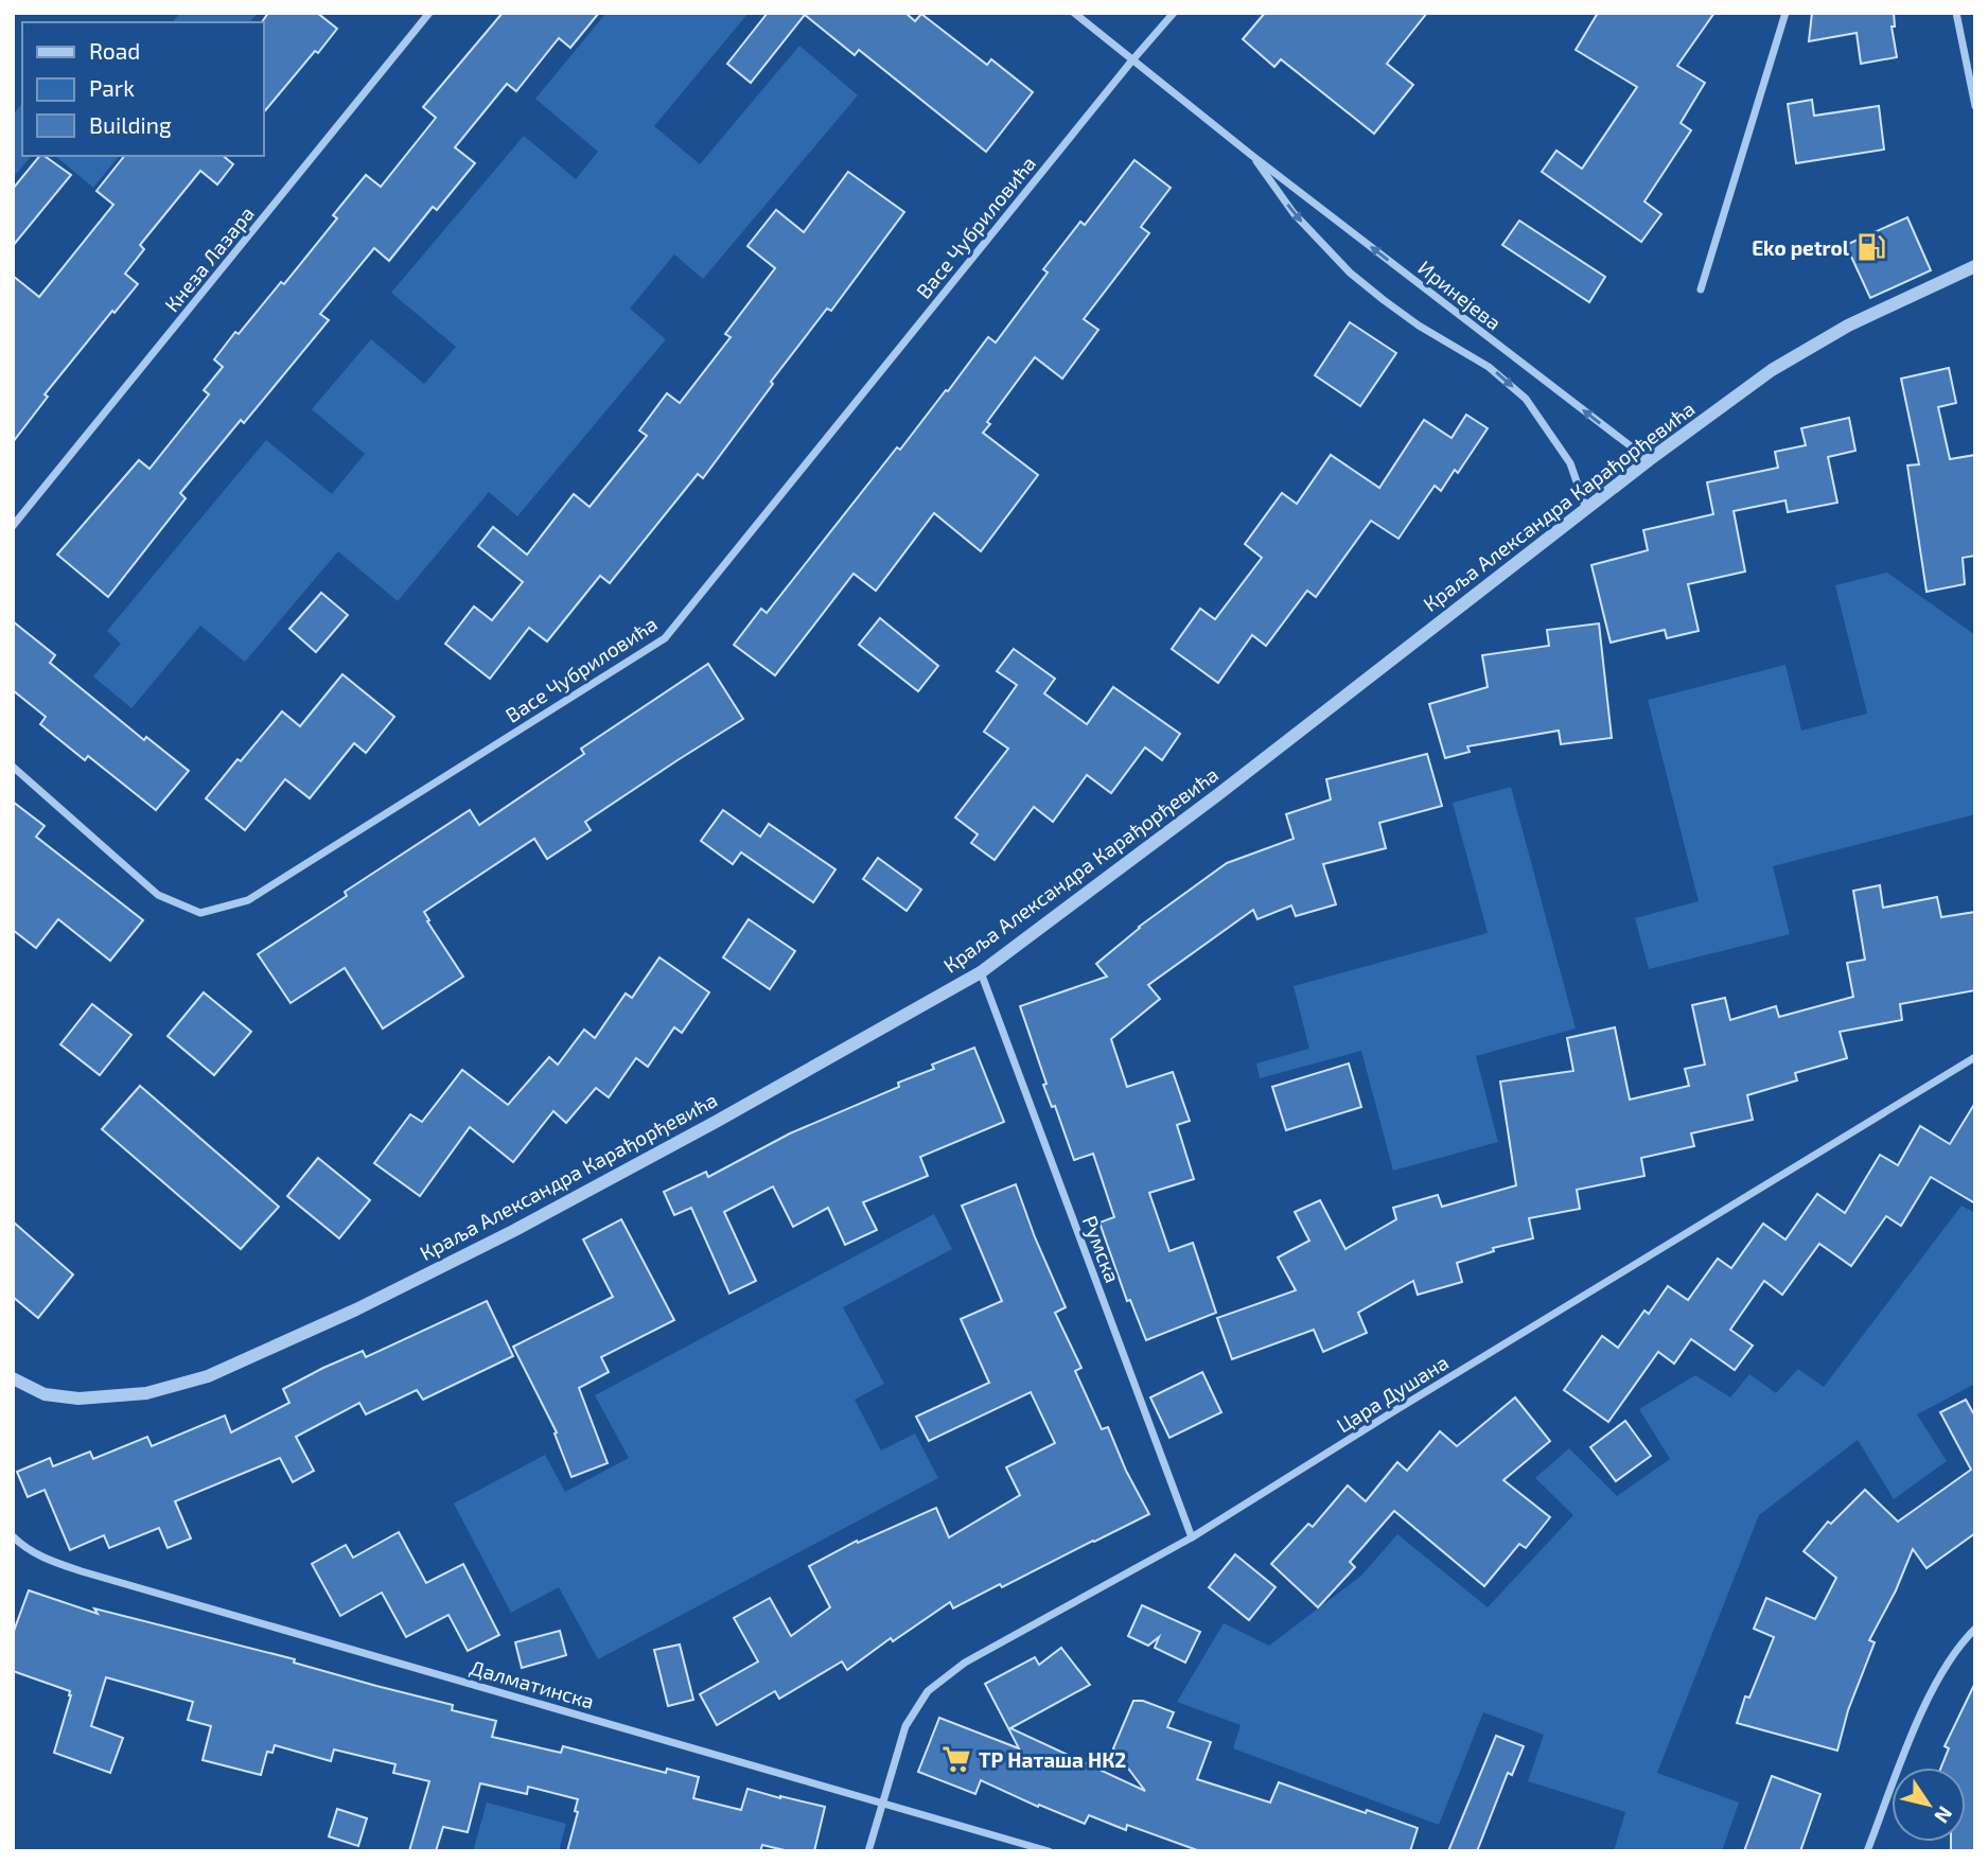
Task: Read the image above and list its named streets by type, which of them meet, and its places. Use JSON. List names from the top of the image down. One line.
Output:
{"streets":{"street":["Васе Чубриловића","Кнеза Лазара","Иринејева","Краља Александра Карађорђевића","Румска","Цара Душана","Далматинска"]},"crossings":[["Васе Чубриловића","Иринејева"],["Иринејева","Краља Александра Карађорђевића"],["Краља Александра Карађорђевића","Румска"],["Румска","Цара Душана"],["Цара Душана","Далматинска"]],"places":{"fuel station":["Eko petrol"],"supermarket":["ТР Наташа НК2"]},"legend":["Road","Park","Building"],"north":"bottom right"}
